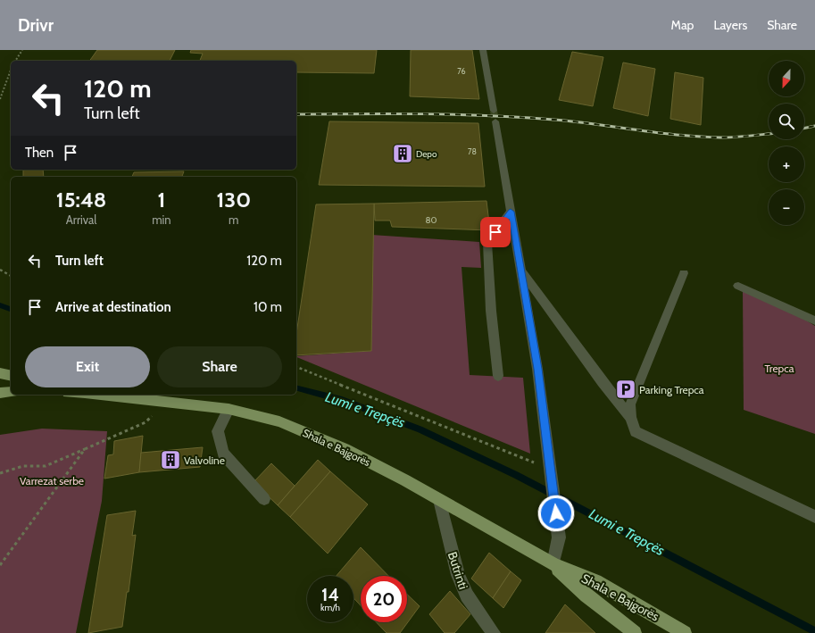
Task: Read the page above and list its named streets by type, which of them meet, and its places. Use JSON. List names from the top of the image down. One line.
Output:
{"streets":{"main road":["Shala e Bajgorës"],"street":["Butrinti"]},"crossings":[["Shala e Bajgorës","Butrinti"]],"water":["Lumi e Trepçës"],"parks":["Trepca","Varrezat serbe"],"places":{"building":["Depo","Valvoline"],"parking":["Parking Trepca"]},"house_numbers":["76","78","80"],"north":"bottom","page":{"header":"Drivr","nav":["Map","Layers","Share"],"map_buttons":["+","−"],"turn":["120 m","Turn left"],"then":"Then","eta":["15:48","Arrival","1","min","130","m"],"list":[{"name":"Turn left","value":"120 m"},{"name":"Arrive at destination","value":"10 m"}],"buttons":["Exit","Share"],"speed":"14 km/h","limit":"20"}}
